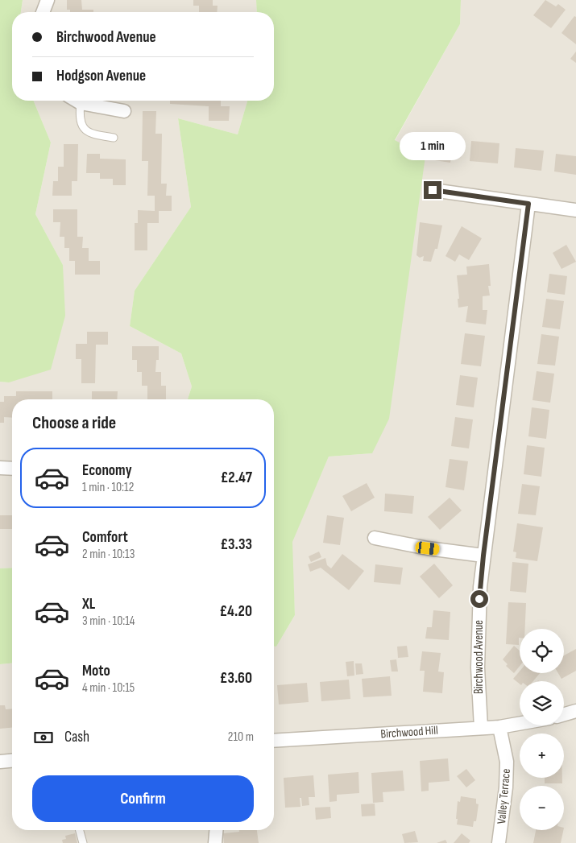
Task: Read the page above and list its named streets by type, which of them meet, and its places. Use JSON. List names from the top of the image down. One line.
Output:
{"streets":{"street":["Birchwood Avenue","Birchwood Hill","Valley Terrace"]},"crossings":[["Birchwood Avenue","Birchwood Hill"],["Birchwood Hill","Valley Terrace"]],"page":{"banner":["Birchwood Avenue","Hodgson Avenue"],"bubble":"1 min","heading":"Choose a ride","list":[{"name":"Economy","note":"1 min · 10:12","value":"£2.47"},{"name":"Comfort","note":"2 min · 10:13","value":"£3.33"},{"name":"XL","note":"3 min · 10:14","value":"£4.20"},{"name":"Moto","note":"4 min · 10:15","value":"£3.60"}],"map_buttons":["+","−"],"pay":["Cash","210 m"],"buttons":"Confirm"}}
